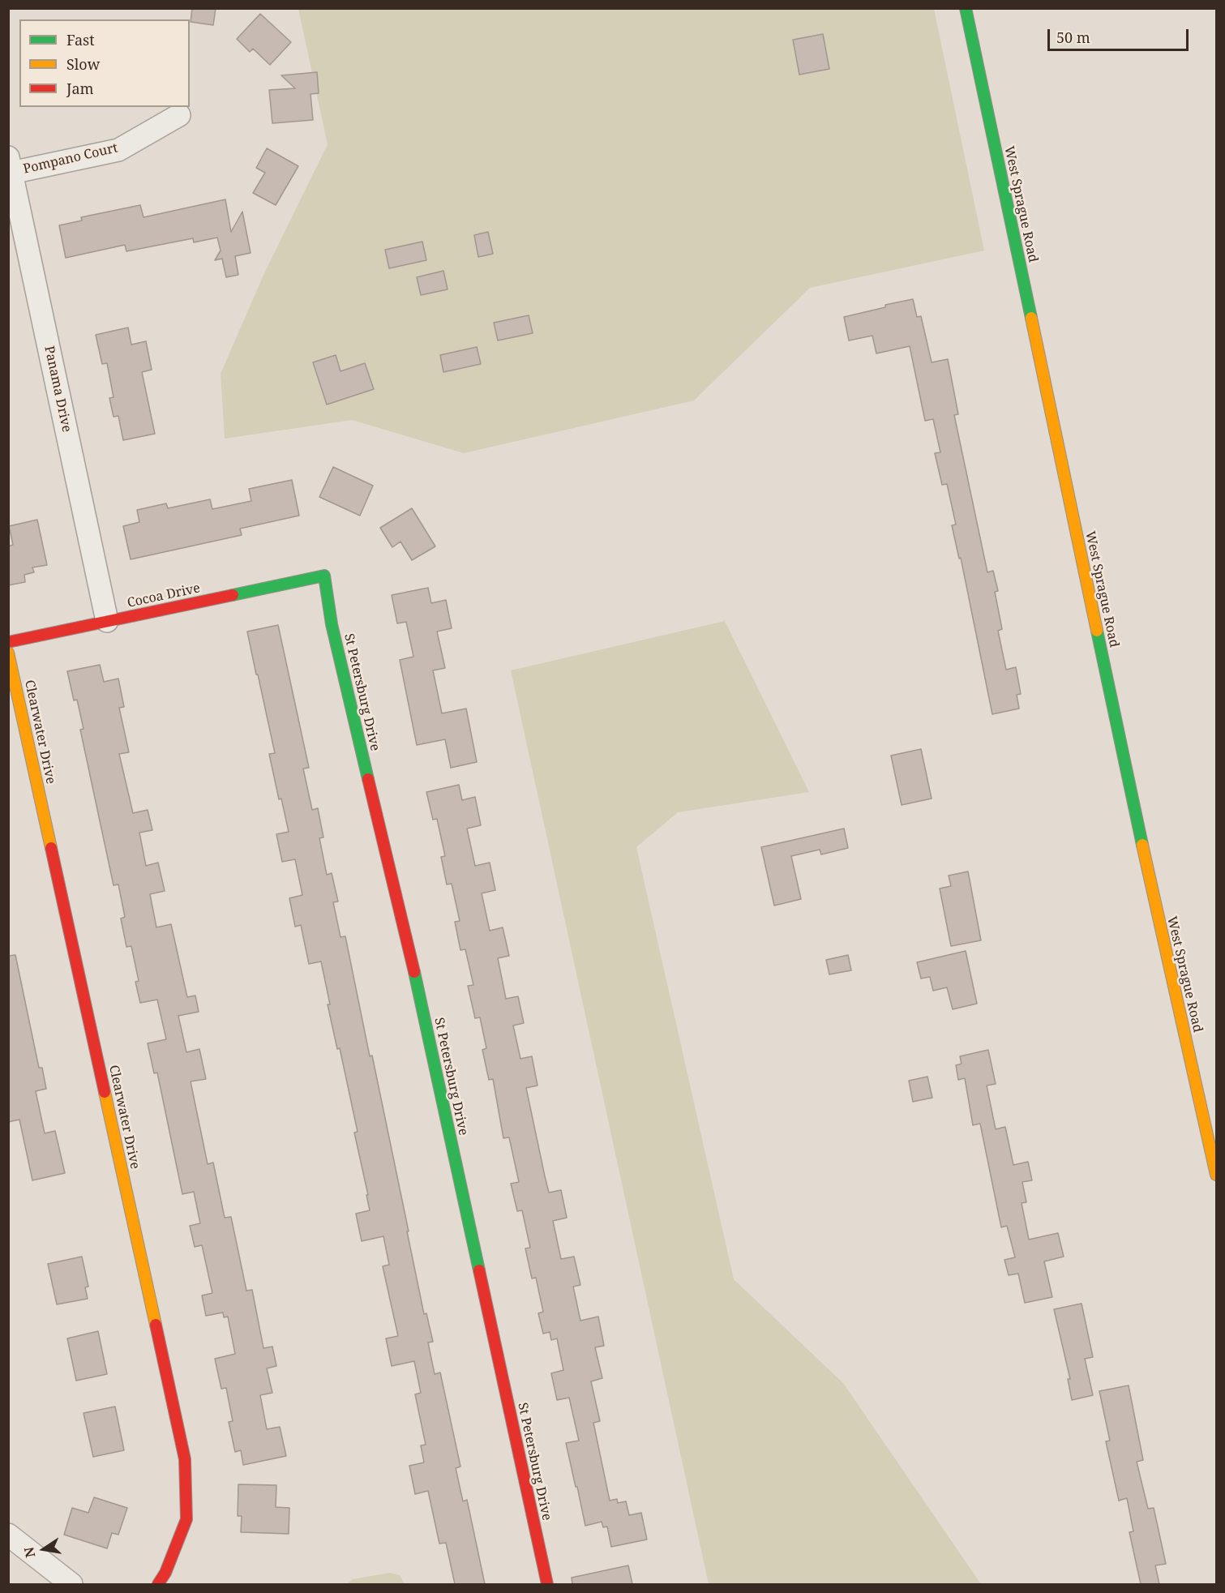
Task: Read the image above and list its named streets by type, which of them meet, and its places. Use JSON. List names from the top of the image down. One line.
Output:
{"streets":{"street":["Pompano Court","West Sprague Road","Panama Drive","Cocoa Drive","St Petersburg Drive","Clearwater Drive"]},"crossings":[["Pompano Court","Panama Drive"],["Panama Drive","Cocoa Drive"],["Cocoa Drive","St Petersburg Drive"]],"legend":["Fast","Slow","Jam"],"scale_bar":"50 m","north":"left"}
